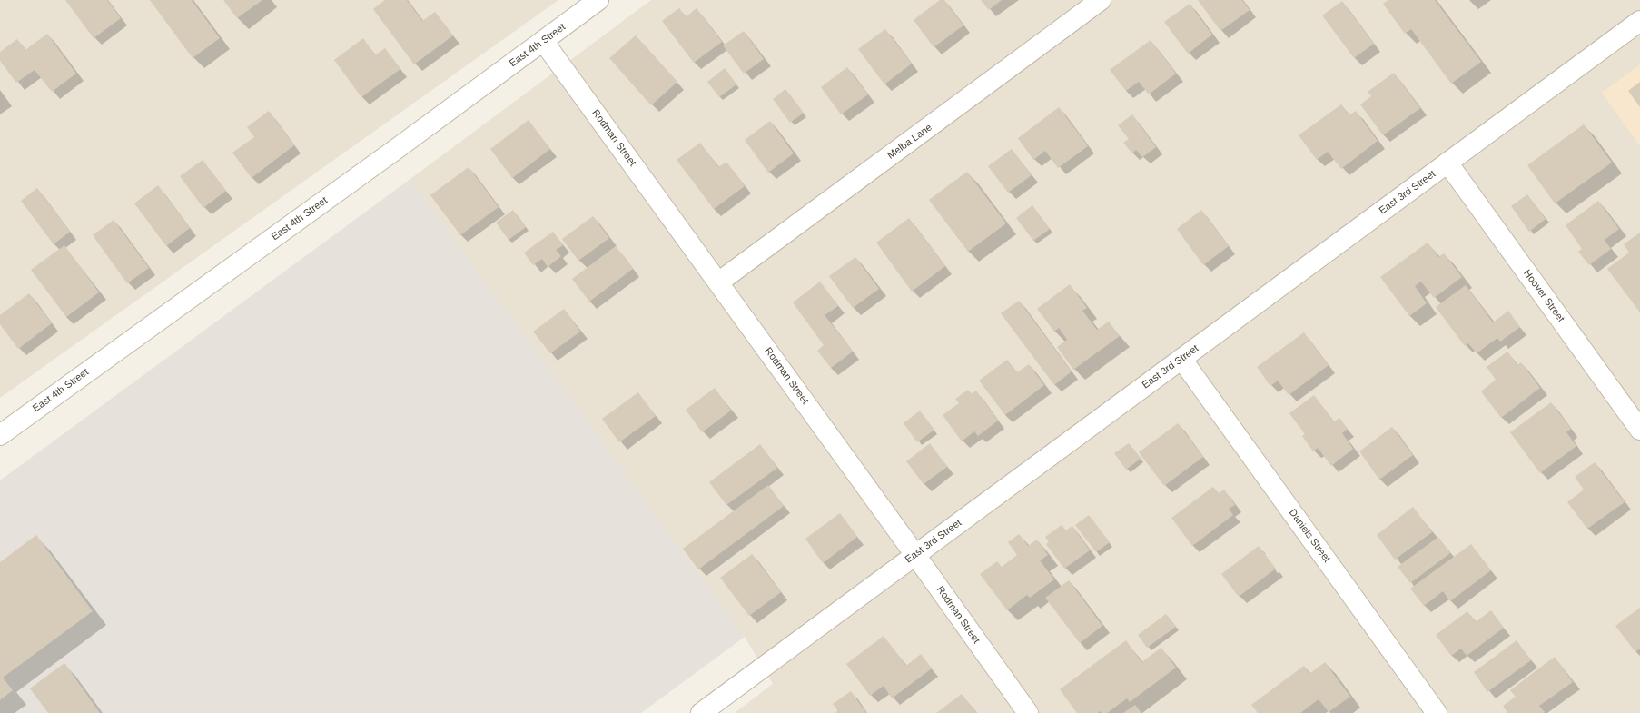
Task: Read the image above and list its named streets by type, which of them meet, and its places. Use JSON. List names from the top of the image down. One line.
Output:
{"streets":{"street":["East 4th Street","Rodman Street","Melba Lane","East 3rd Street","Hoover Street","Daniels Street"]},"crossings":[["East 4th Street","Rodman Street"],["Rodman Street","Melba Lane"],["Rodman Street","East 3rd Street"],["East 3rd Street","Hoover Street"],["East 3rd Street","Daniels Street"]]}
